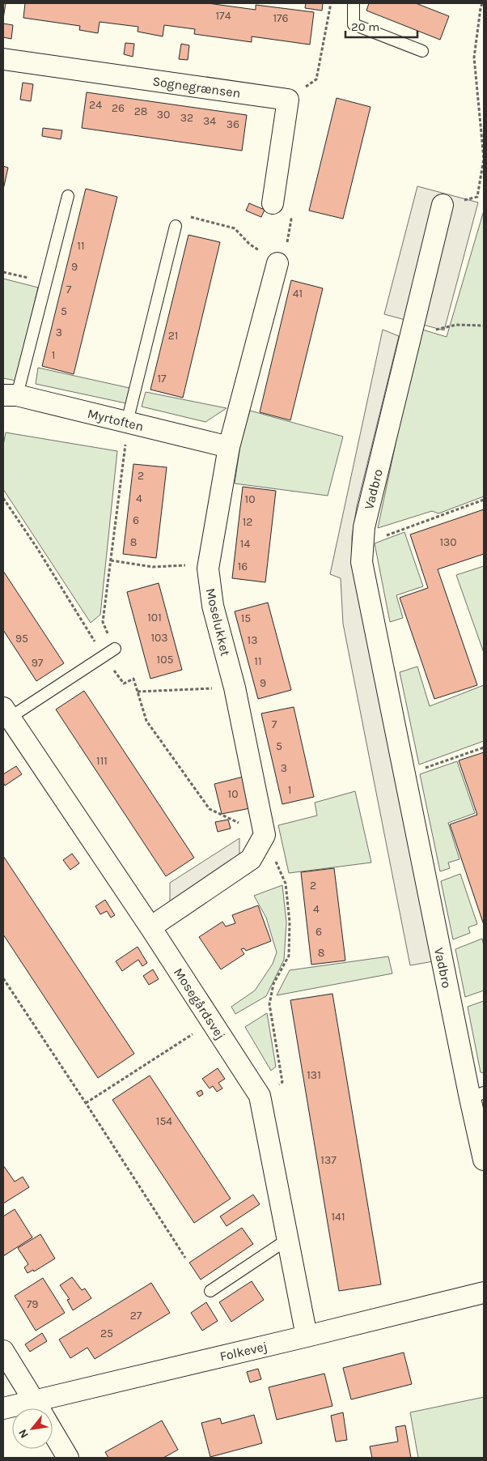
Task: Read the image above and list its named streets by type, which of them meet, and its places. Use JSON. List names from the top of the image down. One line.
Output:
{"streets":{"street":["Sognegrænsen","Myrtoften","Vadbro","Moselukket","Mosegårdsvej","Folkevej"]},"crossings":[["Myrtoften","Moselukket"],["Mosegårdsvej","Folkevej"]],"house_numbers":["174","176","24","26","28","30","32","34","36","11","9","7","41","5","3","21","1","17","2","4","10","6","12","8","130","14","16","101","15","103","95","13","105","11","97","9","7","5","111","3","1","10","2","4","6","8","131","154","137","141","79","27","25"],"scale_bar":"20 m","north":"bottom left"}
